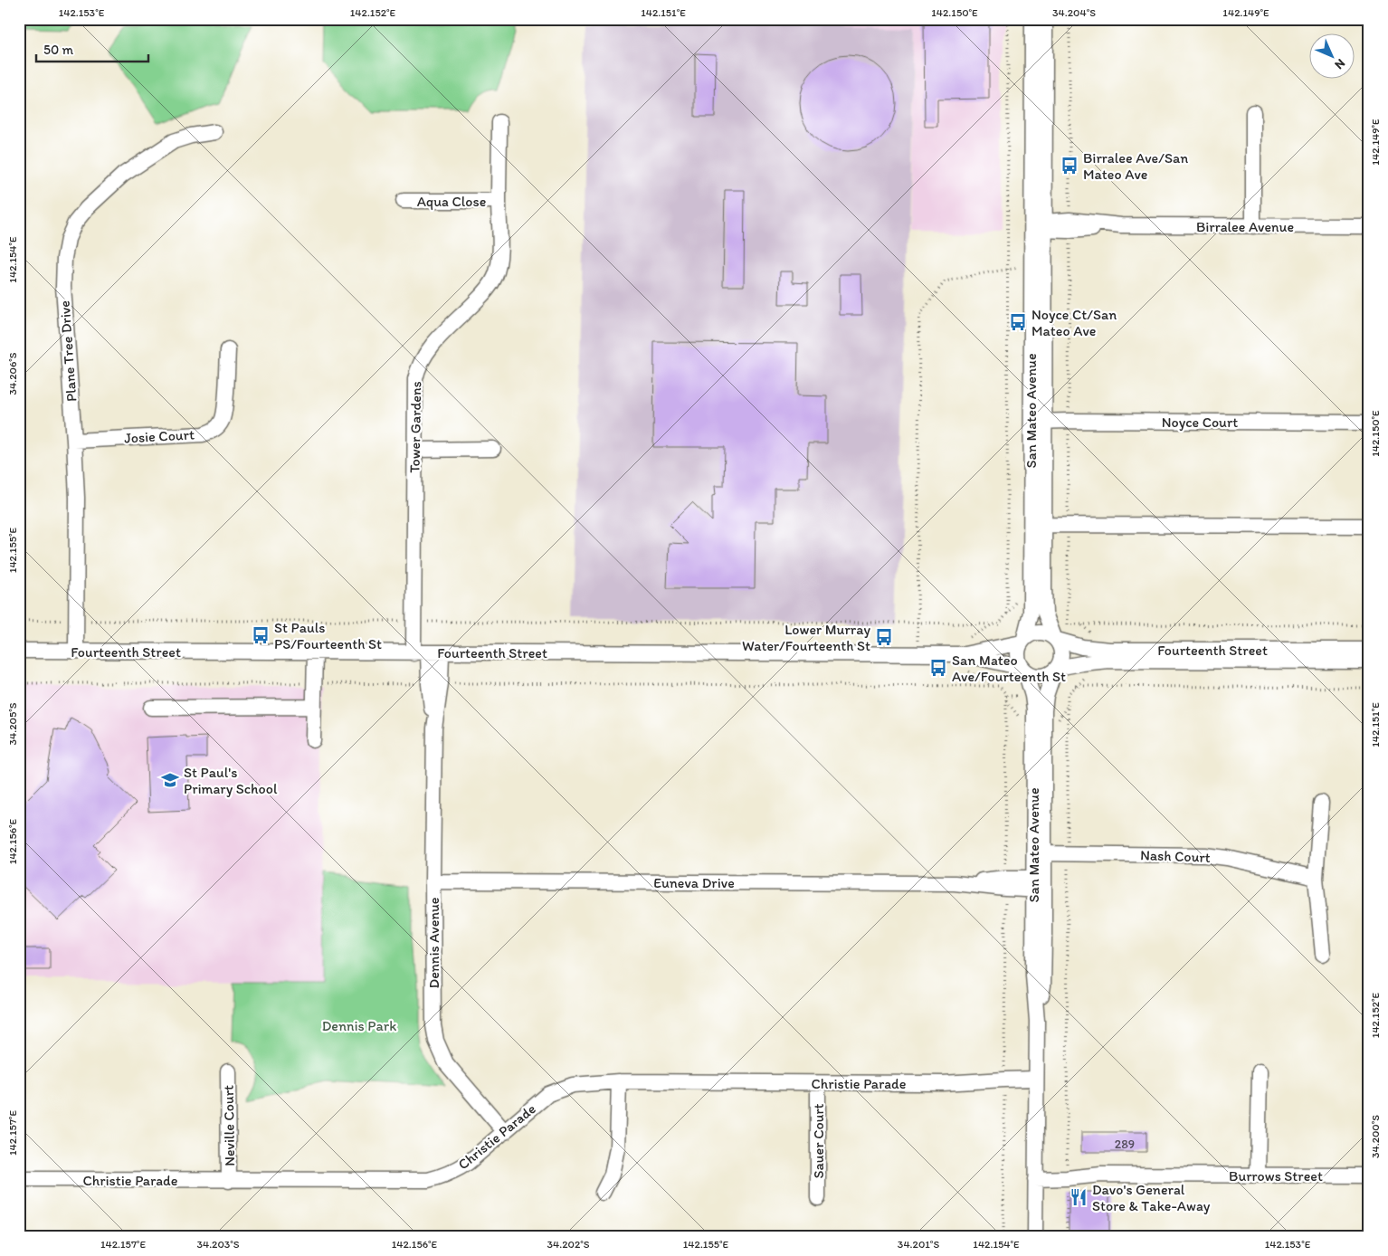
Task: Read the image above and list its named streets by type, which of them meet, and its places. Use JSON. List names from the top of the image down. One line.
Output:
{"streets":{"street":["Aqua Close","Birralee Avenue","Plane Tree Drive","San Mateo Avenue","Noyce Court","Tower Gardens","Josie Court","Fourteenth Street","Nash Court","Euneva Drive","Dennis Avenue","Christie Parade","Neville Court","Sauer Court","Burrows Street"]},"crossings":[["Aqua Close","Tower Gardens"],["Birralee Avenue","San Mateo Avenue"],["Plane Tree Drive","Josie Court"],["Plane Tree Drive","Fourteenth Street"],["San Mateo Avenue","Noyce Court"],["San Mateo Avenue","Fourteenth Street"],["San Mateo Avenue","Nash Court"],["San Mateo Avenue","Euneva Drive"],["San Mateo Avenue","Christie Parade"],["San Mateo Avenue","Burrows Street"],["Tower Gardens","Fourteenth Street"],["Tower Gardens","Dennis Avenue"],["Fourteenth Street","Dennis Avenue"],["Euneva Drive","Dennis Avenue"],["Dennis Avenue","Christie Parade"],["Christie Parade","Neville Court"],["Christie Parade","Sauer Court"]],"parks":["Dennis Park"],"places":{"bus stop":["Birralee Ave/San Mateo Ave","Noyce Ct/San Mateo Ave","St Pauls PS/Fourteenth St","Lower Murray Water/Fourteenth St","San Mateo Ave/Fourteenth St"],"school or university":["St Paul's Primary School"],"restaurant":["Davo's General Store & Take-Away"]},"house_numbers":["289"],"scale_bar":"50 m","north":"bottom right","coordinates":["142.153°E","142.152°E","142.151°E","142.150°E","34.204°S","142.149°E","142.154°E","34.206°S","142.155°E","34.205°S","142.156°E","142.157°E","34.200°S","34.203°S","34.202°S","34.201°S"]}
